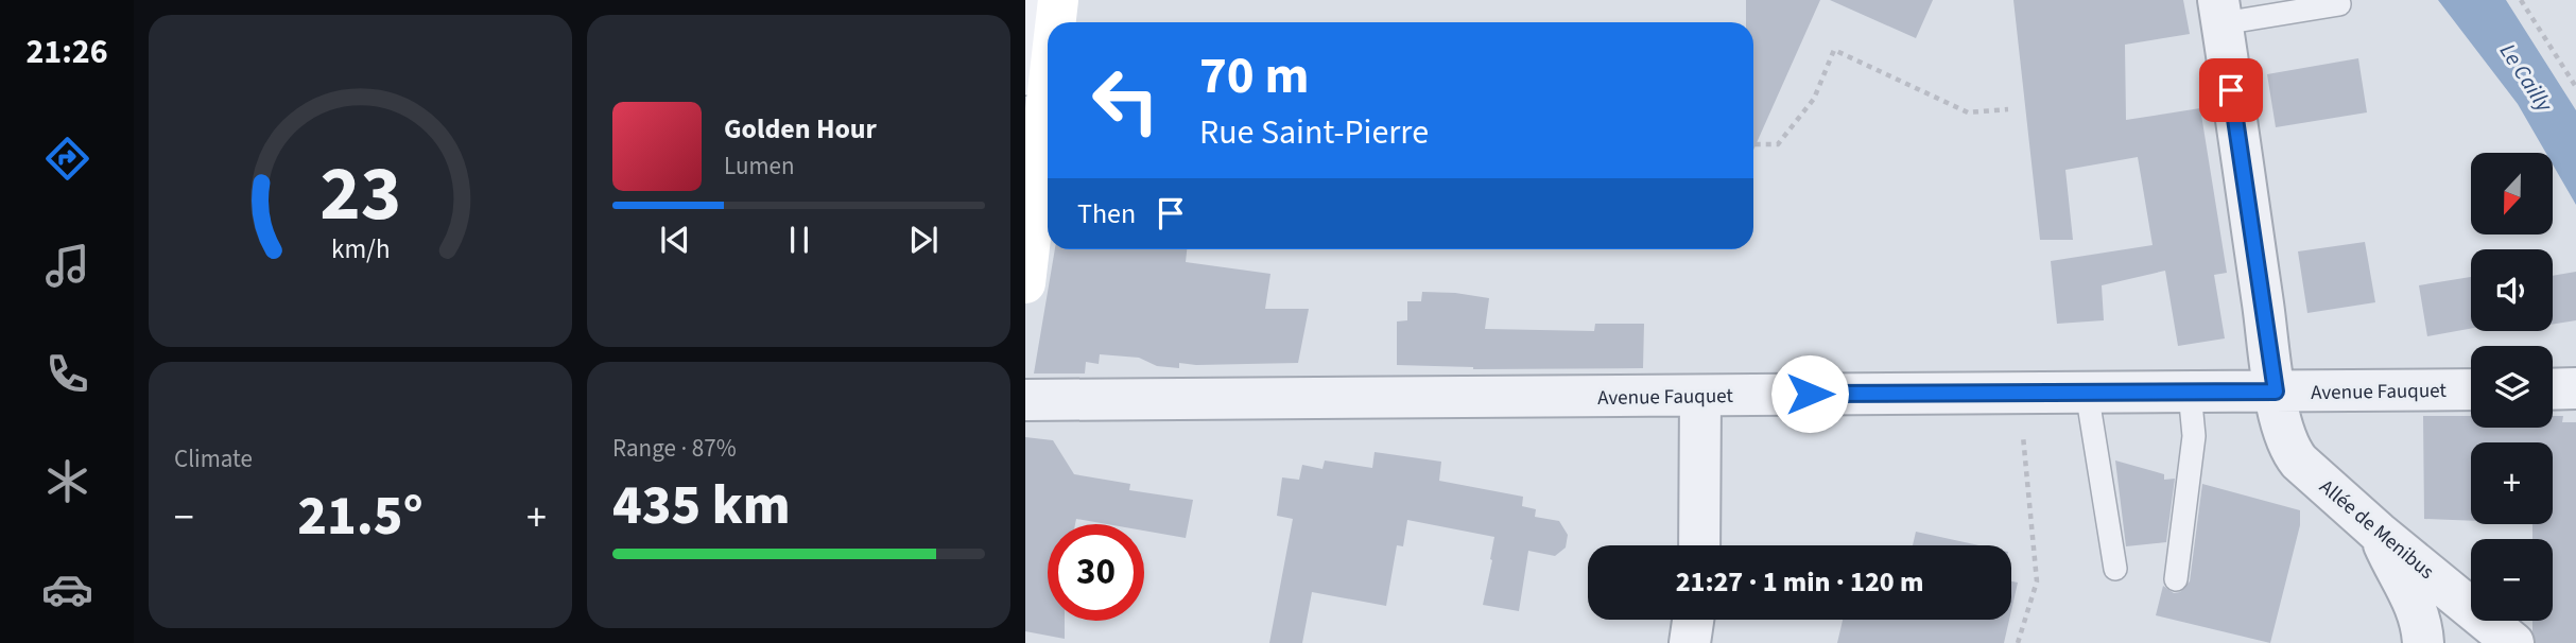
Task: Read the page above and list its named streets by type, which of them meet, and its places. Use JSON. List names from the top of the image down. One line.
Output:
{"streets":{"street":["Avenue Fauquet","Allée de Menibus"]},"crossings":[["Avenue Fauquet","Allée de Menibus"]],"water":["Le Cailly"],"north":"bottom","page":{"tabs":"21:26","turn":["70 m","Rue Saint-Pierre"],"song":["Golden Hour","Lumen"],"map_buttons":["+","−"],"then":"Then","tile":["Climate",["Range · 87%","435 km"]],"heat":["−","21.5°","+"],"limit":"30","trip":"21:27 · 1 min · 120 m","gauge":["23","km/h"]}}
